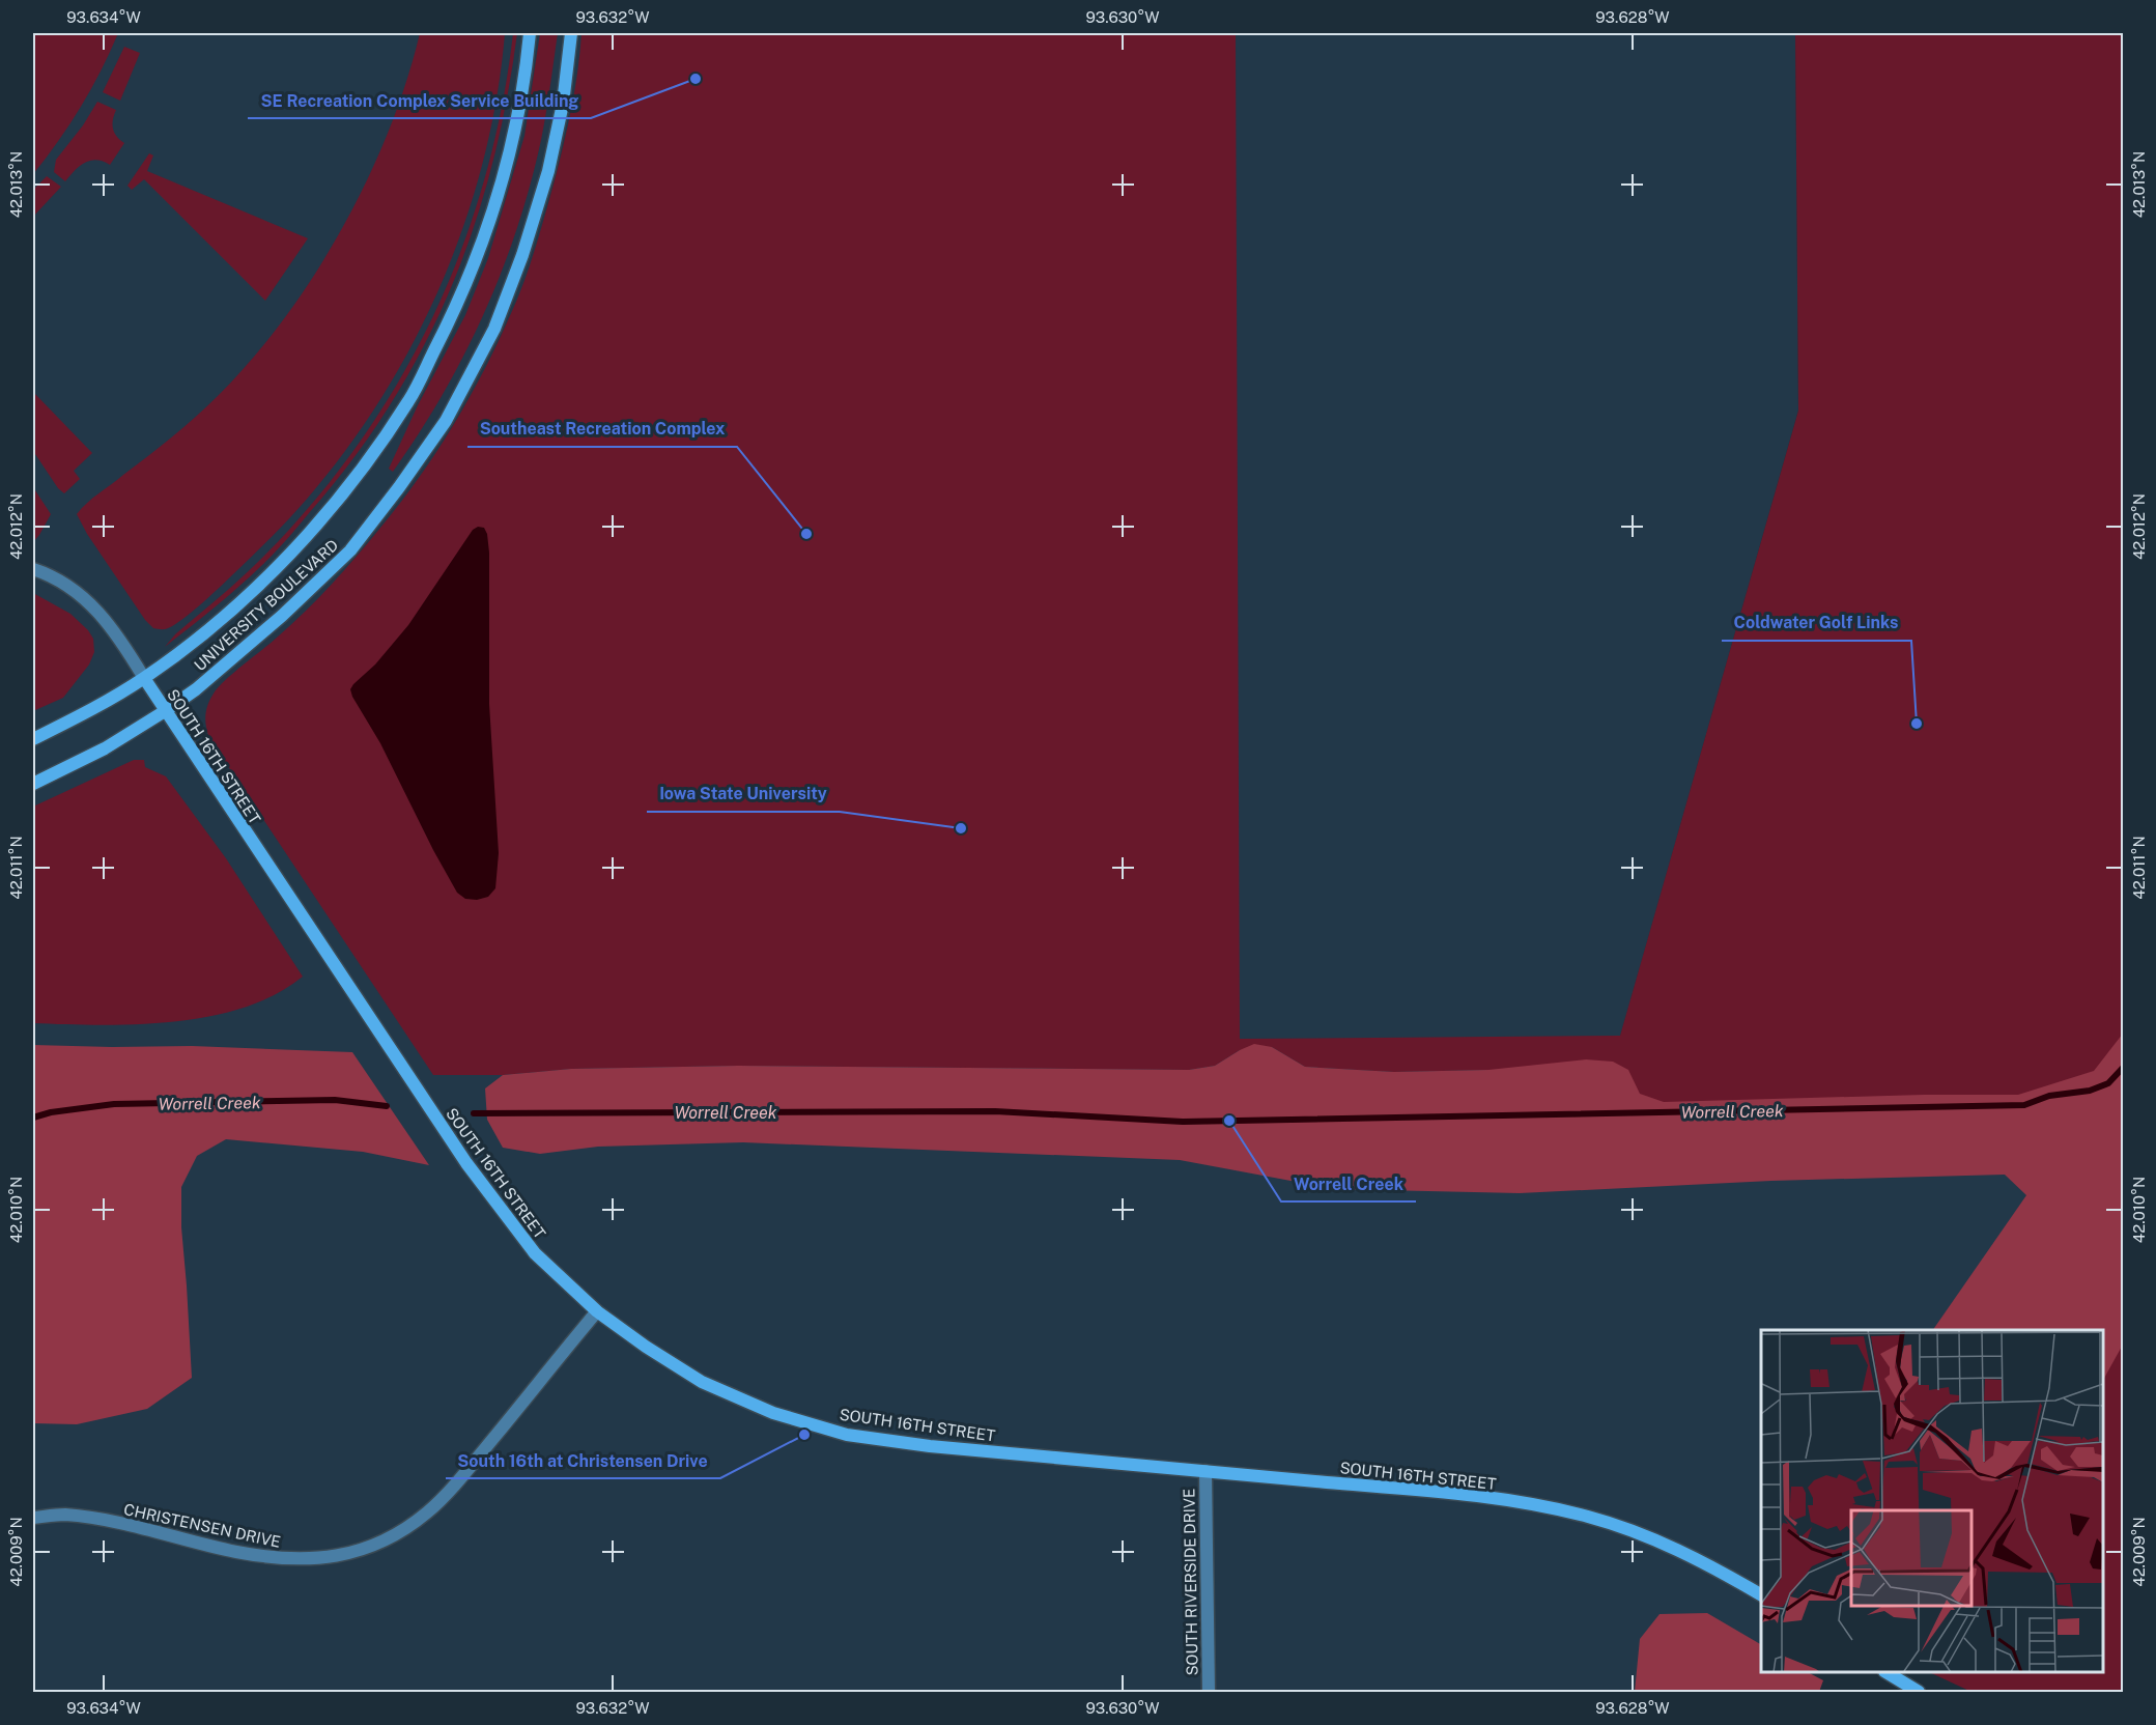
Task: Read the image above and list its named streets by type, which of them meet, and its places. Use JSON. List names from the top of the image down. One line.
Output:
{"streets":{"main road":["UNIVERSITY BOULEVARD","SOUTH 16TH STREET"],"street":["CHRISTENSEN DRIVE","SOUTH RIVERSIDE DRIVE"]},"crossings":[["UNIVERSITY BOULEVARD","SOUTH 16TH STREET"],["SOUTH 16TH STREET","CHRISTENSEN DRIVE"],["SOUTH 16TH STREET","SOUTH RIVERSIDE DRIVE"]],"water":["Worrell Creek"],"places":["SE Recreation Complex Service Building","Southeast Recreation Complex","Coldwater Golf Links","Iowa State University","Worrell Creek","South 16th at Christensen Drive"],"coordinates":["93.634°W","93.632°W","93.630°W","93.628°W","42.013°N","42.012°N","42.011°N","42.010°N","42.009°N"]}
